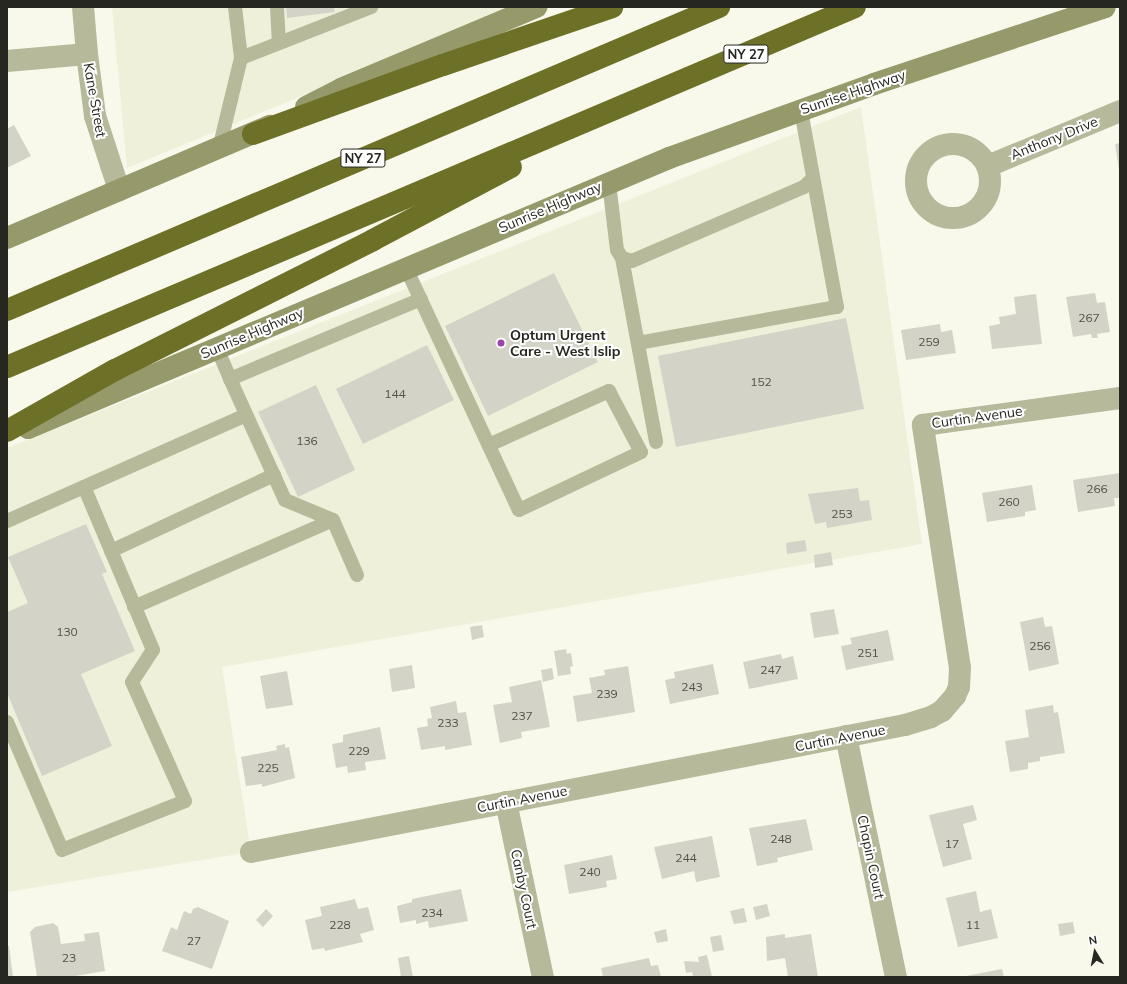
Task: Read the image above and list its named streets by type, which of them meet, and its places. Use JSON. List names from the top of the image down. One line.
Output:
{"streets":{"highway":["NY 27"],"main road":["Sunrise Highway"],"street":["Kane Street","Anthony Drive","Curtin Avenue","Chapin Court","Canby Court"]},"crossings":[["Curtin Avenue","Chapin Court"],["Curtin Avenue","Canby Court"]],"places":["Optum Urgent Care - West Islip"],"house_numbers":["267","259","152","144","136","266","260","253","130","256","251","247","243","239","237","233","229","225","248","17","244","240","234","228","11","27","23"],"north":"top"}
